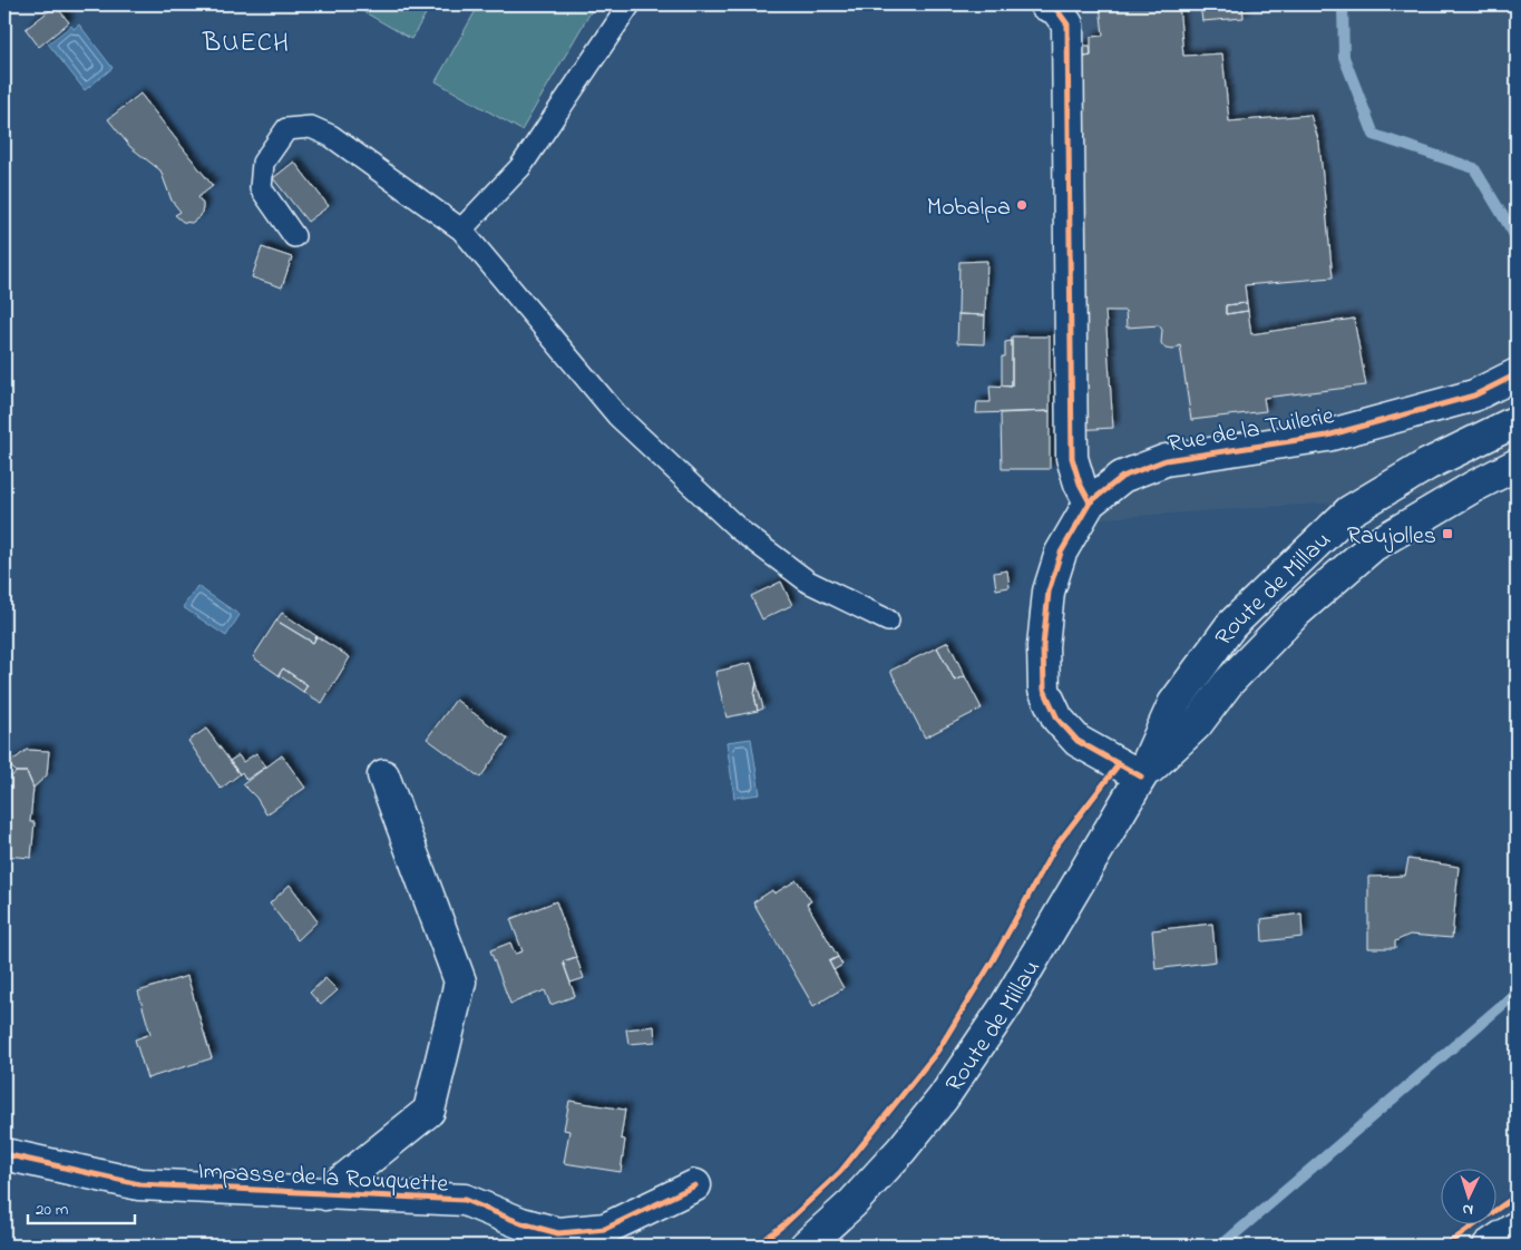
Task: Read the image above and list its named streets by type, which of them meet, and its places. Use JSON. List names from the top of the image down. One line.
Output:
{"streets":{"street":["Rue de la Tuilerie","Route de Millau","Impasse de la Rouquette"]},"crossings":[["Rue de la Tuilerie","Route de Millau"]],"districts":["BUECH"],"places":{"other":["Mobalpa"],"transit":["Raujolles"]},"scale_bar":"20 m","north":"bottom"}
